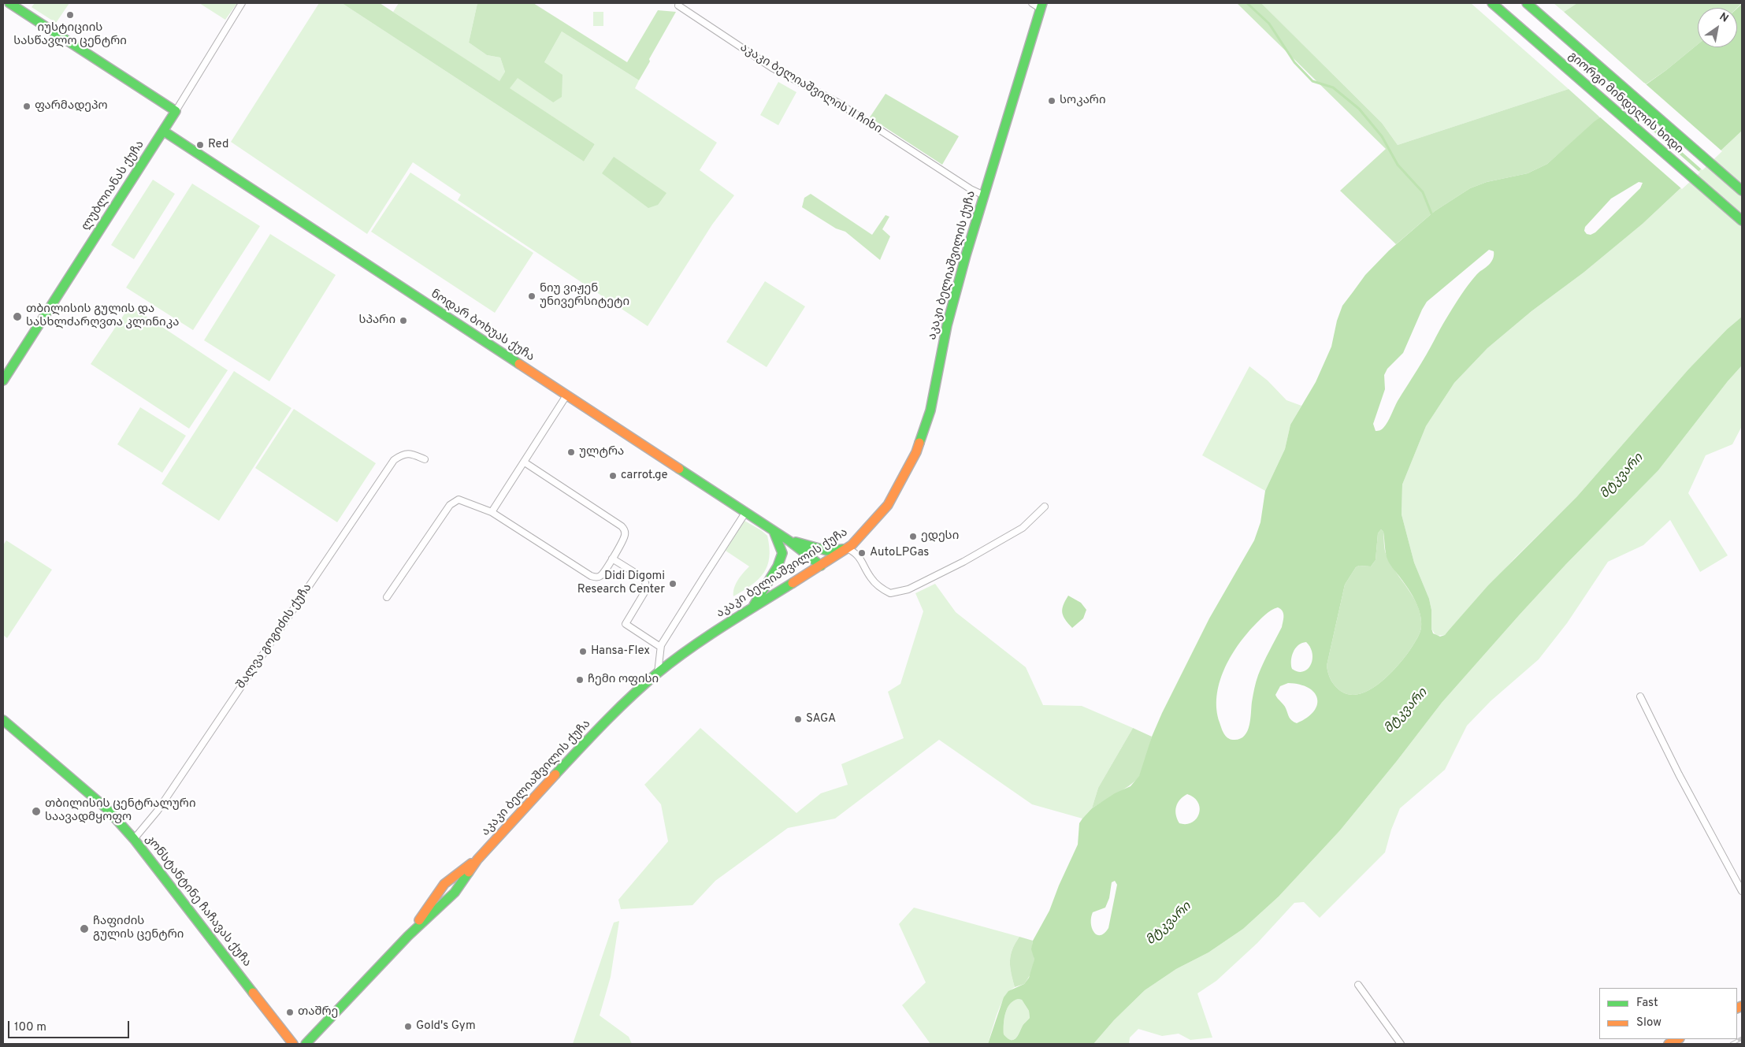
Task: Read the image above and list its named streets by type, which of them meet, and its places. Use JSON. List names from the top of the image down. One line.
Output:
{"streets":{"main road":["გიორგი მინდელის ხიდი","ლუბლიანას ქუჩა","აკაკი ბელიაშვილის ქუჩა","ნოდარ ბოხუას ქუჩა","კონსტანტინე ჩაჩავას ქუჩა"],"street":["აკაკი ბელიაშვილის II ჩიხი","შალვა გოგიძის ქუჩა"]},"crossings":[["აკაკი ბელიაშვილის II ჩიხი","აკაკი ბელიაშვილის ქუჩა"],["ლუბლიანას ქუჩა","ნოდარ ბოხუას ქუჩა"],["შალვა გოგიძის ქუჩა","კონსტანტინე ჩაჩავას ქუჩა"]],"water":["მტკვარი"],"places":["იუსტიციის სასწავლო ცენტრი","სოკარი","ფარმადეპო","Red","ნიუ ვიჟენ უნივერსიტეტი","თბილისის გულის და სასხლძარღვთა კლინიკა","სპარი","ულტრა","carrot.ge","ედესი","AutoLPGas","Didi Digomi Research Center","Hansa-Flex","ჩემი ოფისი","SAGA","თბილისის ცენტრალური საავადმყოფო","ჩაფიძის გულის ცენტრი","თაშრე","Gold's Gym"],"legend":["Fast","Slow"],"scale_bar":"100 m","north":"top right"}
